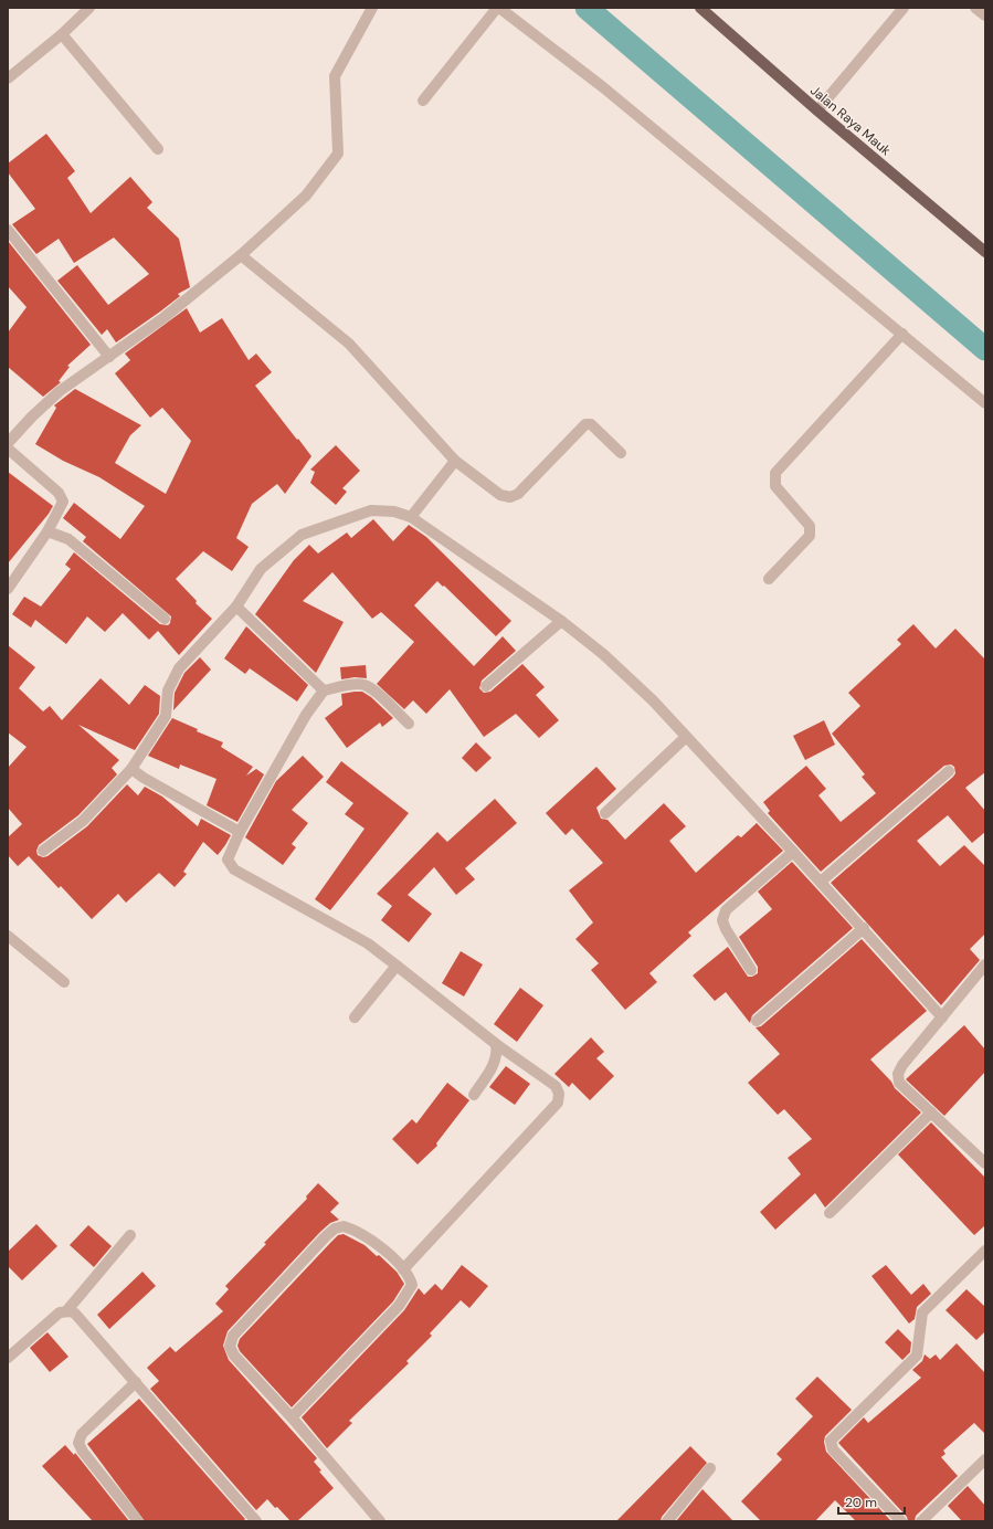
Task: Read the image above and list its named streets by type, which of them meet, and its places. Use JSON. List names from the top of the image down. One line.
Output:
{"streets":{"main road":["Jalan Raya Mauk"]},"scale_bar":"20 m"}
